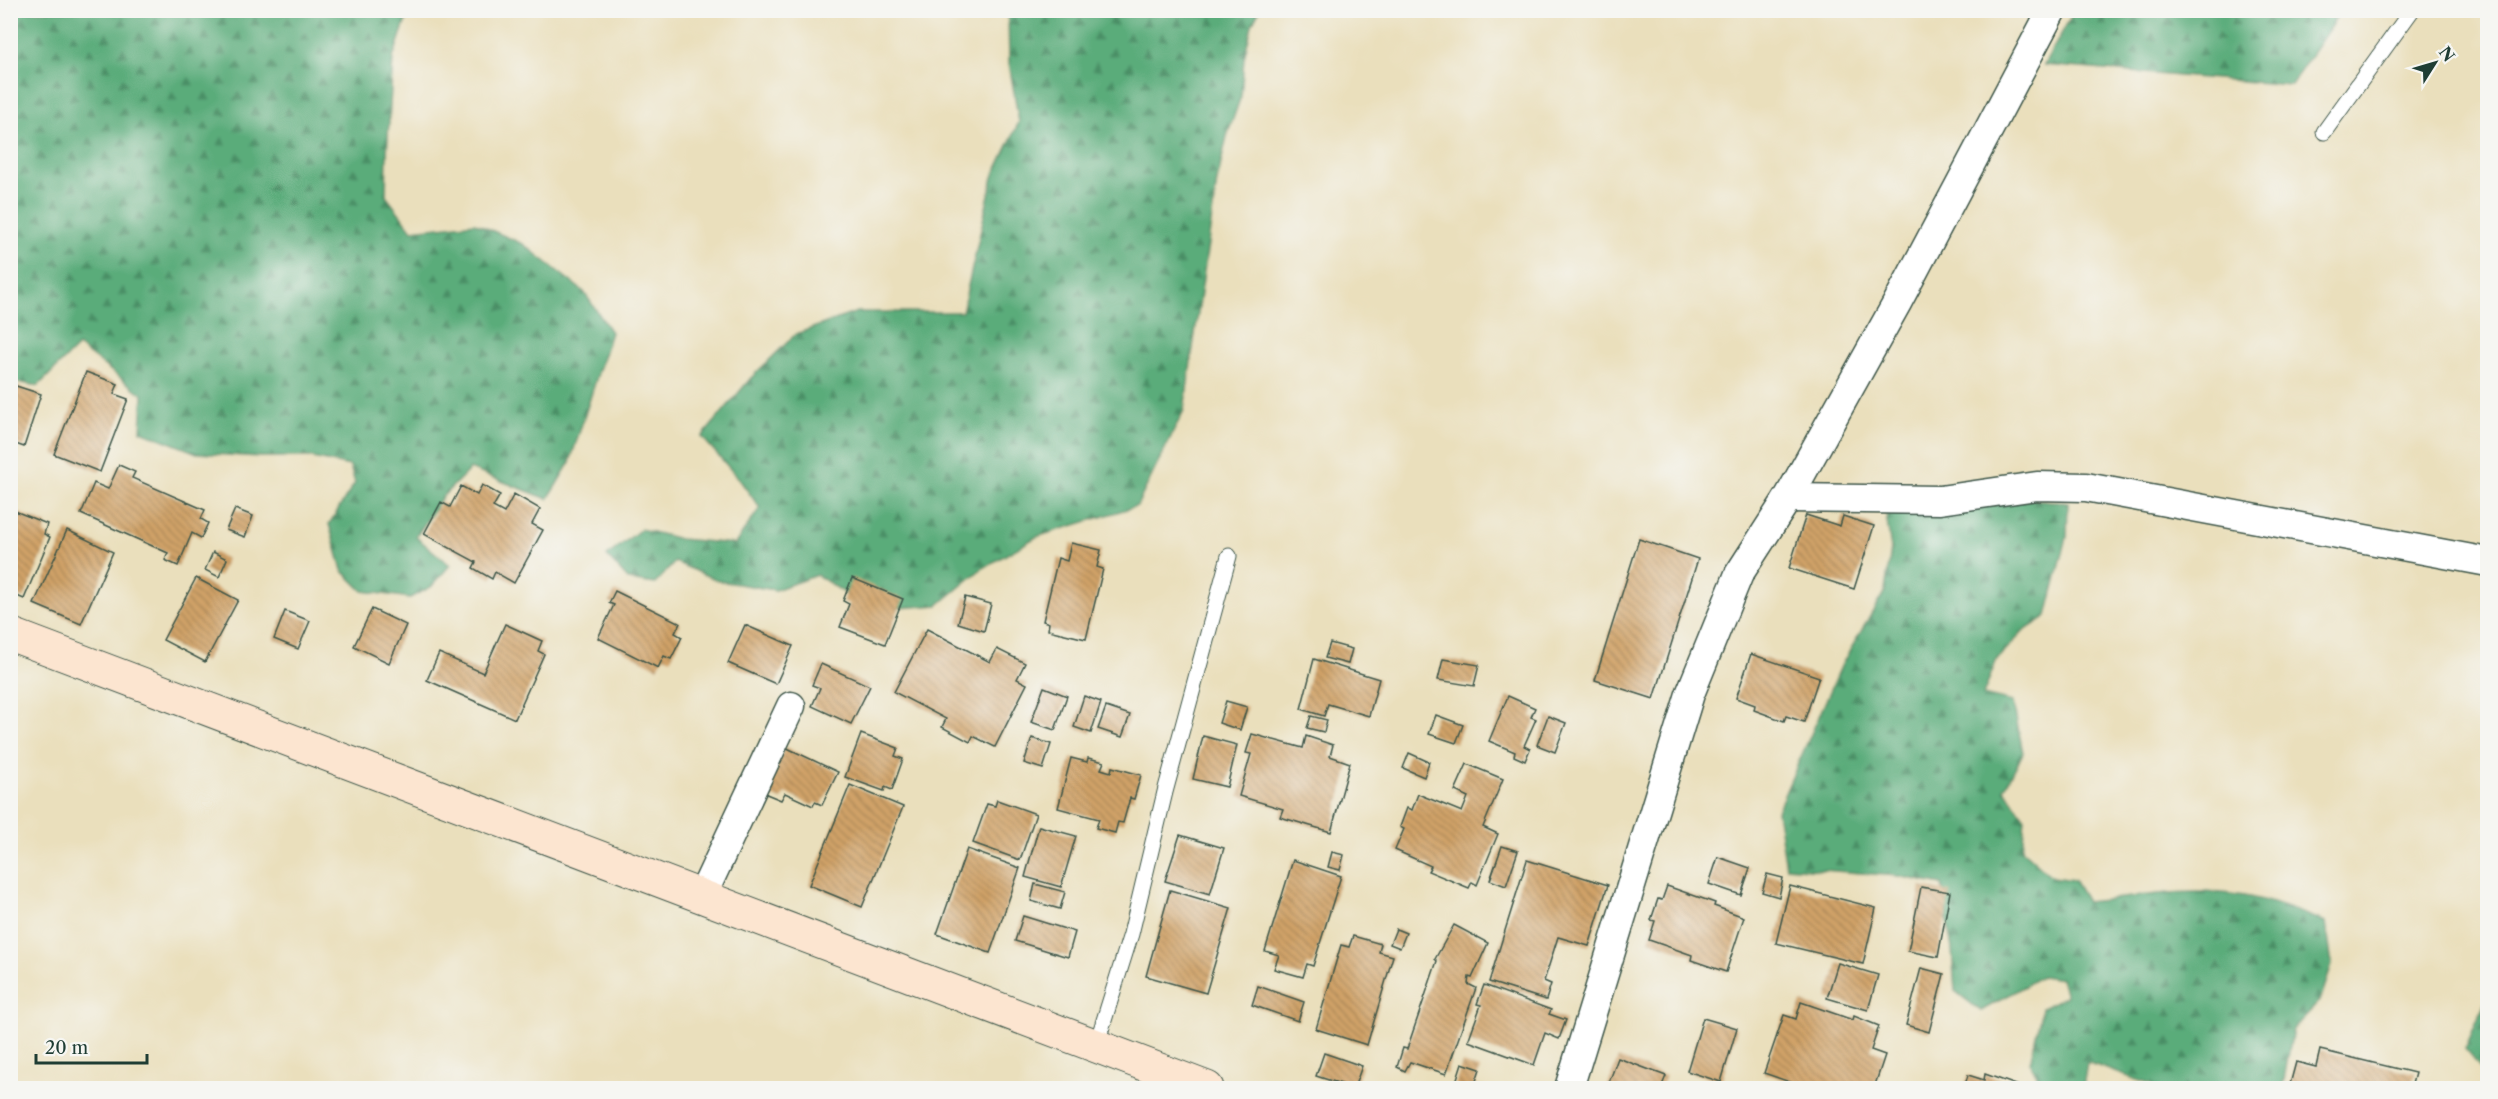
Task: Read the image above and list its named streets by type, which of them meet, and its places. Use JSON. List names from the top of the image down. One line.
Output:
{"scale_bar":"20 m","north":"top right"}
